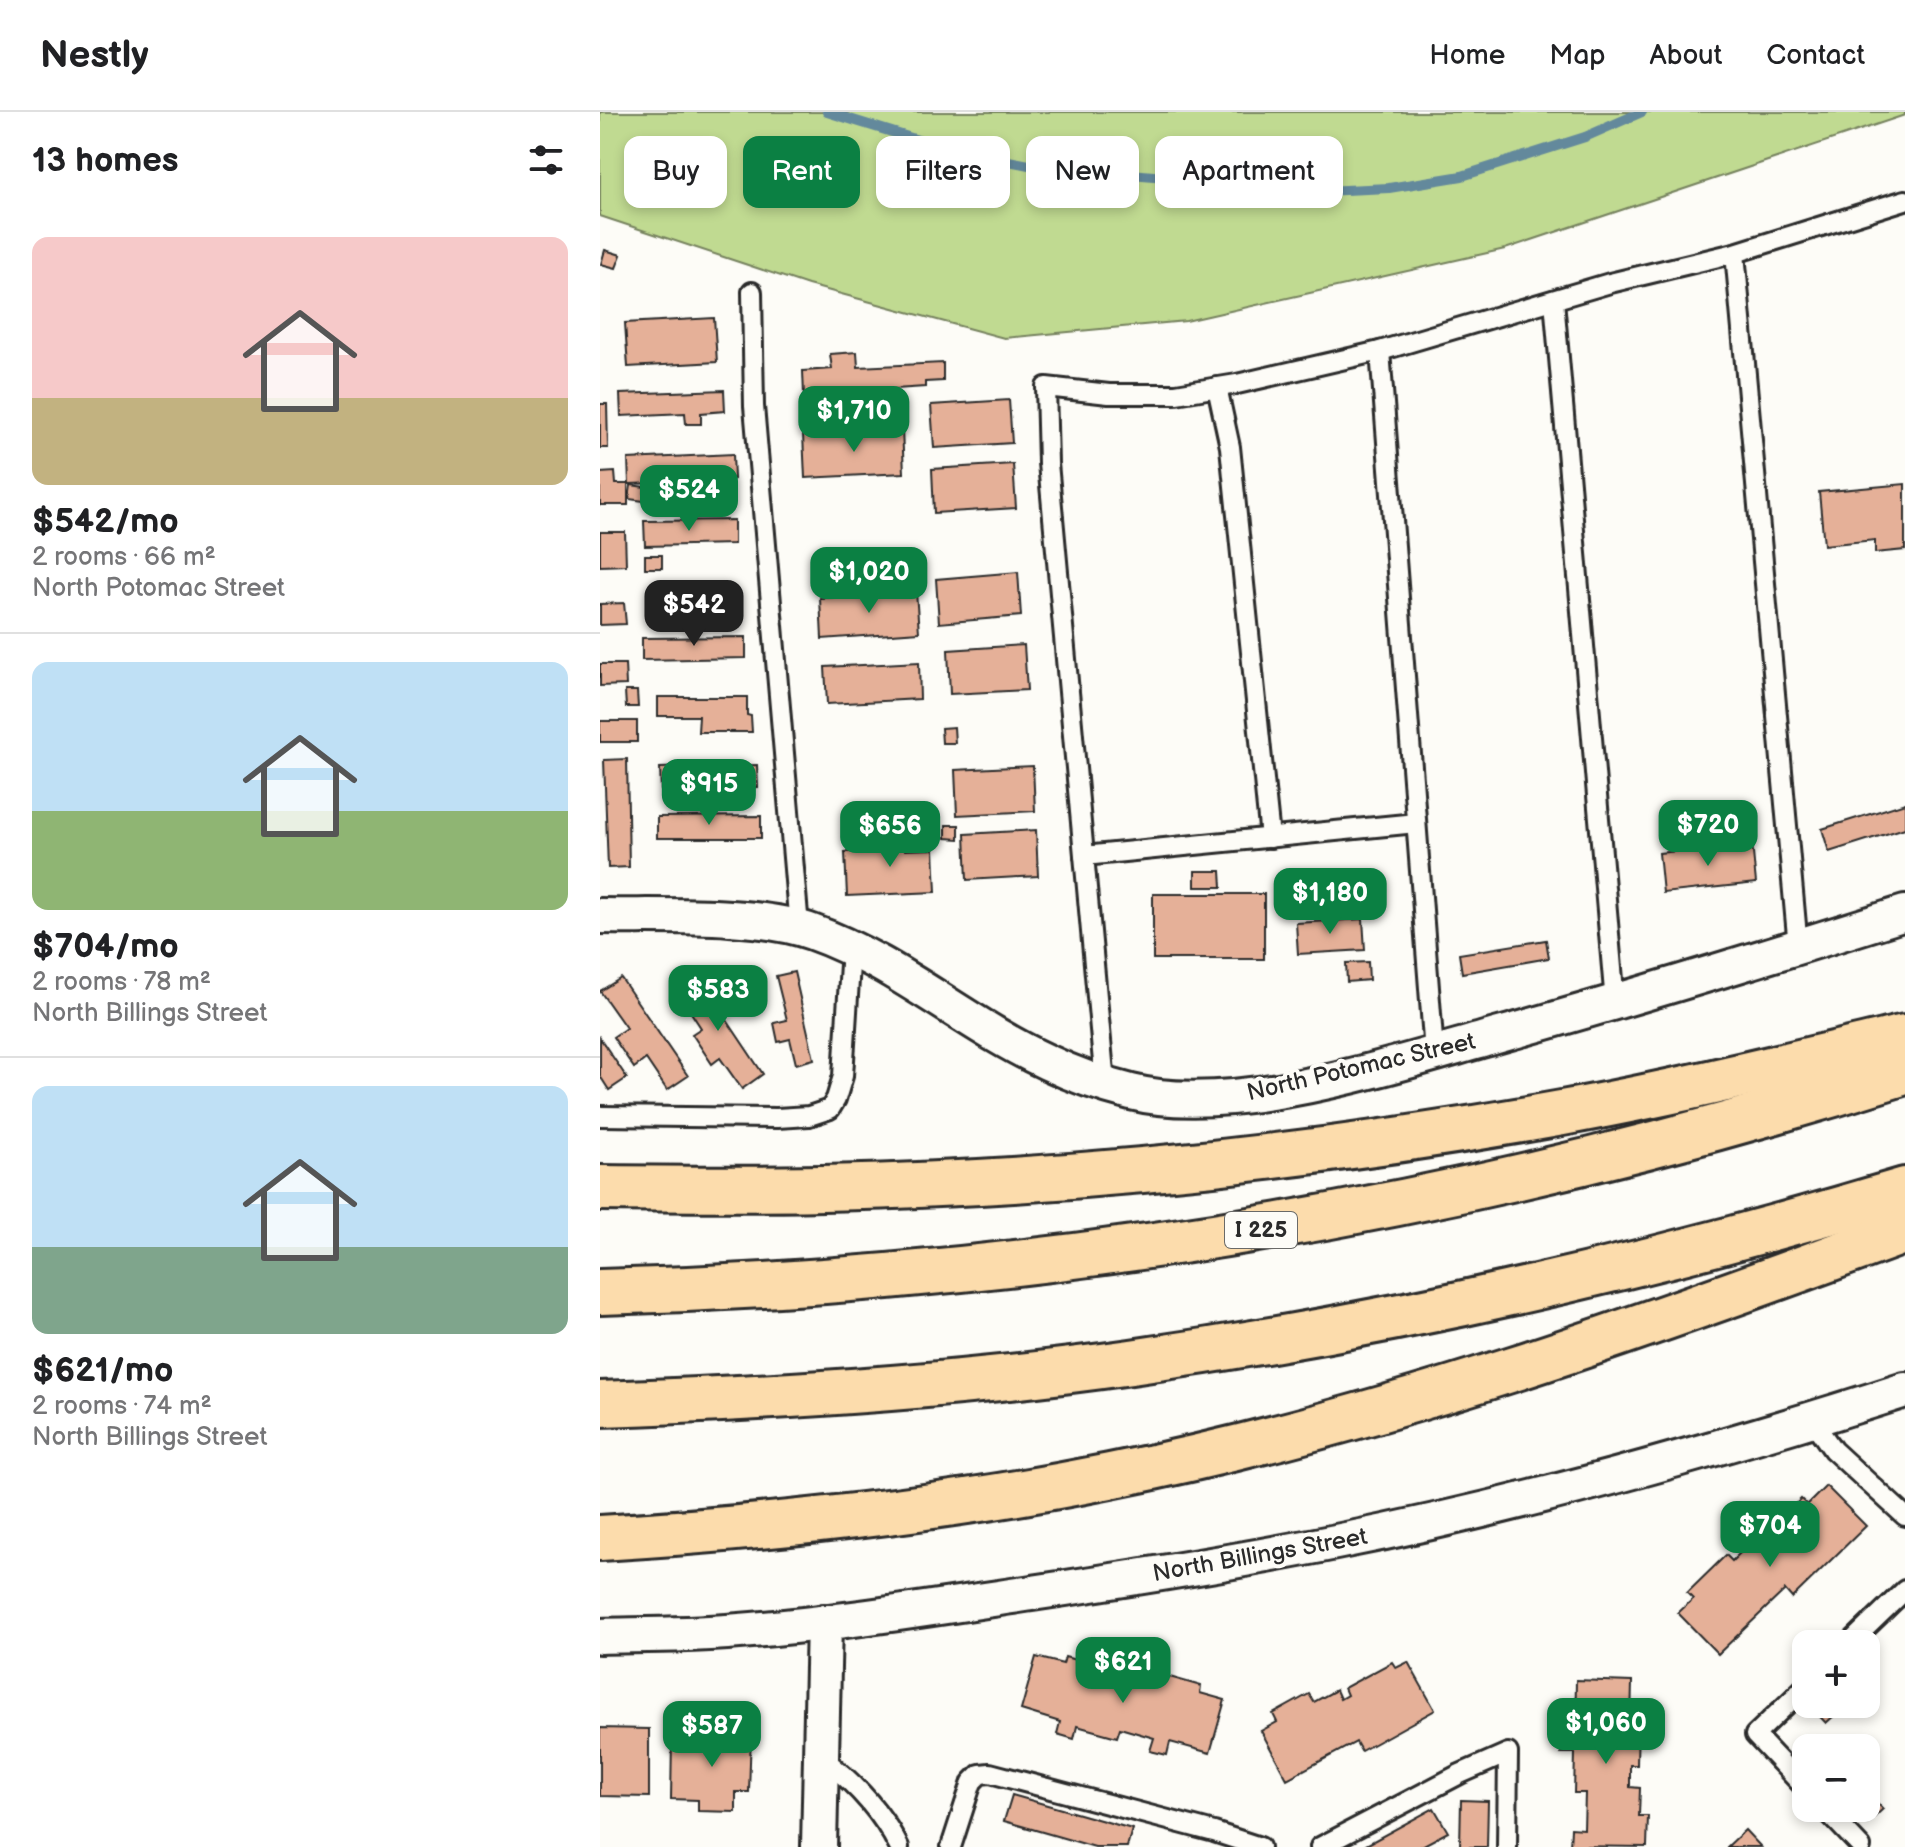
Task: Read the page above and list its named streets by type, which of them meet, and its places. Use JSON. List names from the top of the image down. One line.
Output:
{"streets":{"highway":["I 225"],"street":["North Potomac Street","North Billings Street"]},"page":{"header":"Nestly","nav":["Home","Map","About","Contact"],"heading":"13 homes","chip":["Buy","Rent","Filters","New","Apartment"],"list":[{"name":"$542/mo","note":"2 rooms · 66 m² · North Potomac Street"},{"name":"$704/mo","note":"2 rooms · 78 m² · North Billings Street"},{"name":"$621/mo","note":"2 rooms · 74 m² · North Billings Street"}],"price":["$1,710","$524","$1,020","$542","$915","$720","$656","$1,180","$583","$704","$621","$1,060","$587"],"map_buttons":["+","−"]}}
